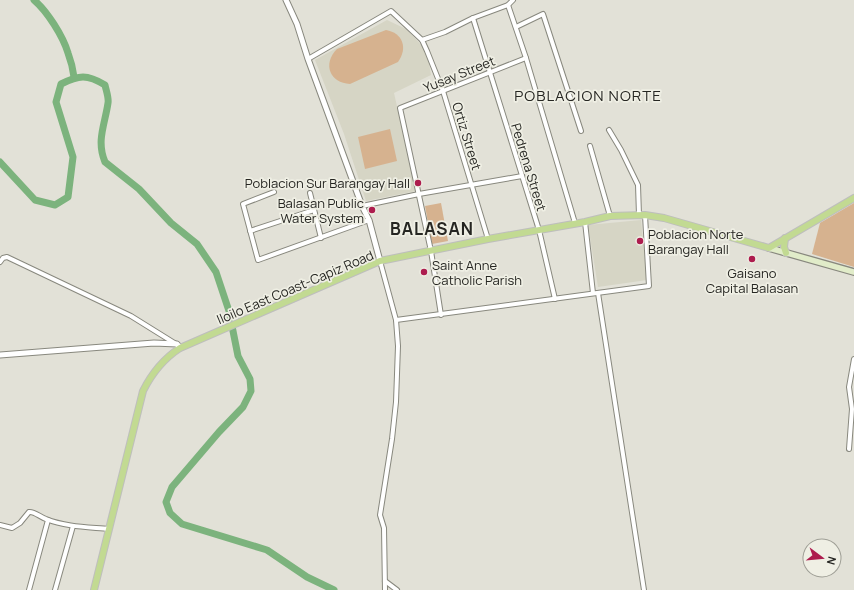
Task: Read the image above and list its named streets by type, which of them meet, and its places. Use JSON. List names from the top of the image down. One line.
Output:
{"streets":{"main road":["Iloilo East Coast-Capiz Road"],"street":["Yusay Street","Ortiz Street","Pedrena Street"]},"crossings":[["Yusay Street","Ortiz Street"],["Yusay Street","Pedrena Street"],["Ortiz Street","Iloilo East Coast-Capiz Road"],["Pedrena Street","Iloilo East Coast-Capiz Road"]],"districts":["POBLACION NORTE","BALASAN"],"places":["Poblacion Sur Barangay Hall","Balasan Public Water System","Poblacion Norte Barangay Hall","Gaisano Capital Balasan","Saint Anne Catholic Parish"],"north":"right"}
